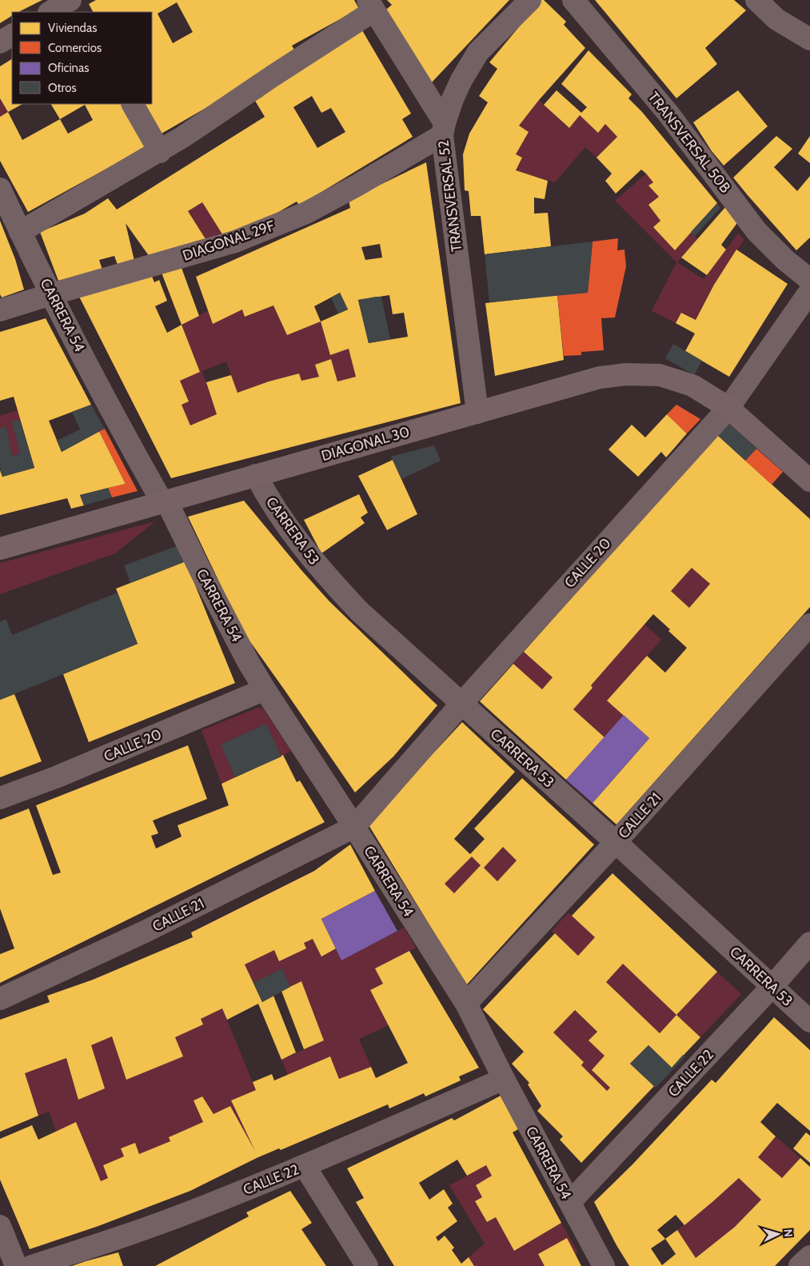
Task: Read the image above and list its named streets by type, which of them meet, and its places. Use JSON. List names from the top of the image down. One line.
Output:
{"streets":{"street":["TRANSVERSAL 50B","TRANSVERSAL 52","DIAGONAL 29F","CARRERA 54","DIAGONAL 30","CARRERA 53","CALLE 20","CALLE 21","CALLE 22"]},"crossings":[["TRANSVERSAL 52","DIAGONAL 29F"],["TRANSVERSAL 52","DIAGONAL 30"],["DIAGONAL 29F","CARRERA 54"],["CARRERA 54","DIAGONAL 30"],["CARRERA 54","CALLE 20"],["CARRERA 54","CALLE 21"],["CARRERA 54","CALLE 22"],["DIAGONAL 30","CARRERA 53"],["DIAGONAL 30","CALLE 20"],["CARRERA 53","CALLE 20"],["CARRERA 53","CALLE 21"],["CARRERA 53","CALLE 22"],["CALLE 20","CALLE 21"]],"legend":["Viviendas","Comercios","Oficinas","Otros"],"north":"right"}
